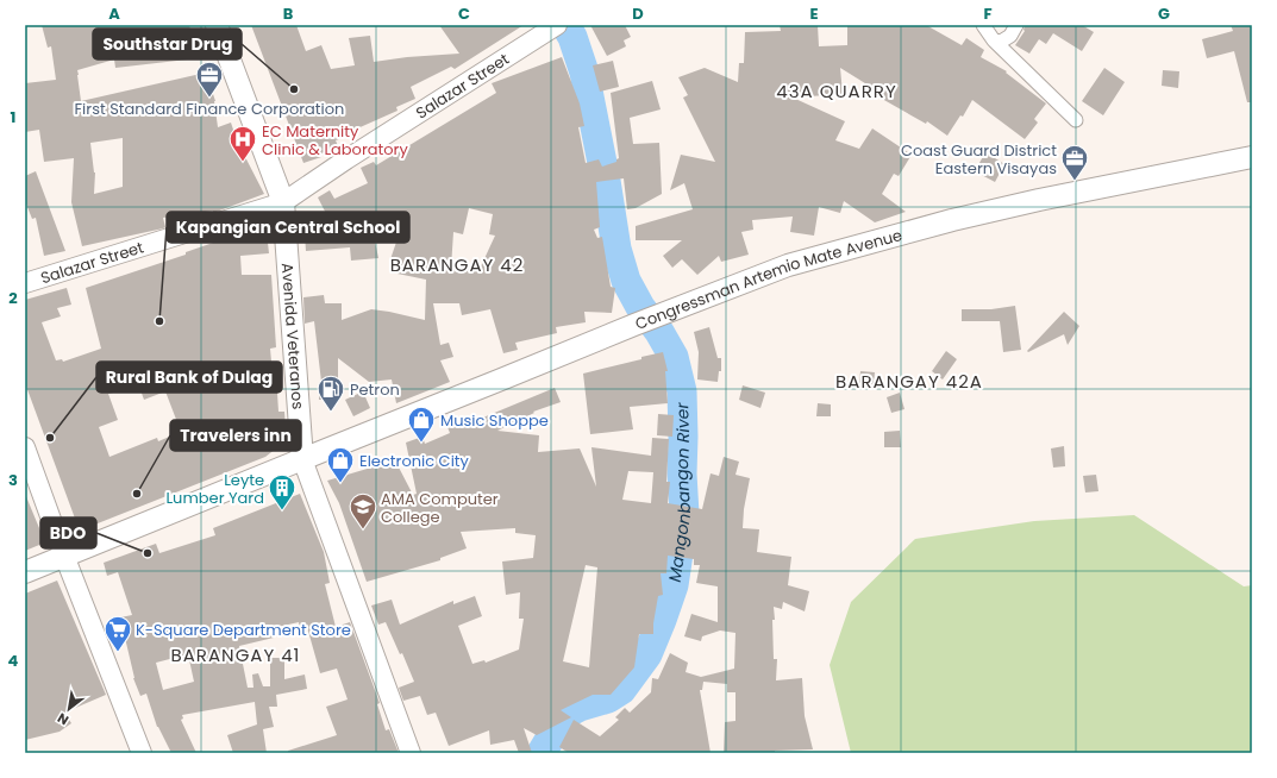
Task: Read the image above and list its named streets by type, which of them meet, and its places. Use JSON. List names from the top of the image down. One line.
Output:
{"streets":{"main road":["Salazar Street","Congressman Artemio Mate Avenue","Avenida Veteranos"]},"crossings":[["Salazar Street","Avenida Veteranos"],["Congressman Artemio Mate Avenue","Avenida Veteranos"]],"districts":["43A QUARRY","BARANGAY 42","BARANGAY 42A","BARANGAY 41"],"water":["Mangonbangon River"],"places":{"other":["Southstar Drug","Kapangian Central School","Rural Bank of Dulag","Travelers inn","BDO"],"office":["First Standard Finance Corporation","Coast Guard District Eastern Visayas"],"hospital":["EC Maternity Clinic & Laboratory"],"fuel station":["Petron"],"shop":["Music Shoppe","Electronic City"],"building":["Leyte Lumber Yard"],"school or university":["AMA Computer College"],"supermarket":["K-Square Department Store"]},"north":"bottom left","grid":{"columns":["A","B","C","D","E","F","G"],"rows":["1","2","3","4"]}}
